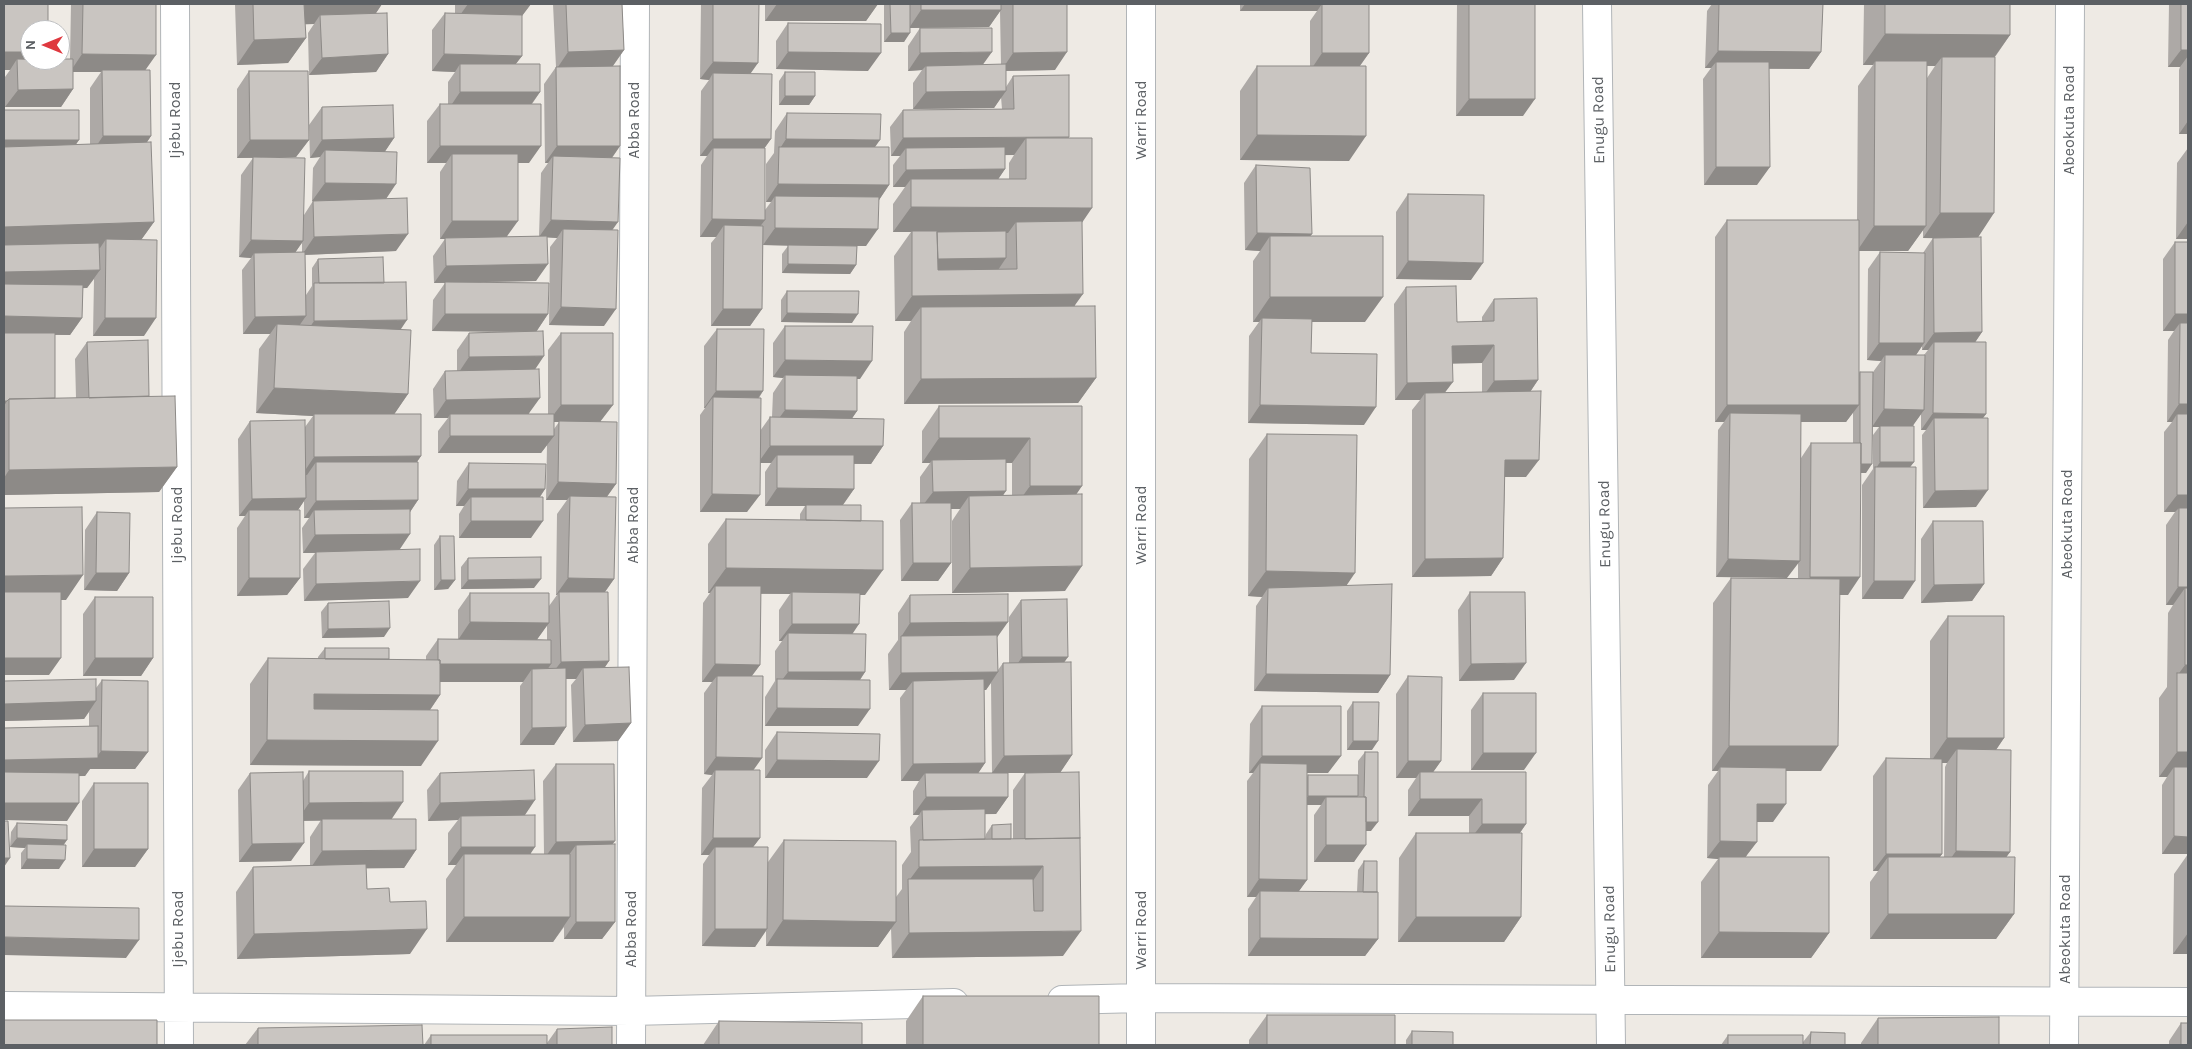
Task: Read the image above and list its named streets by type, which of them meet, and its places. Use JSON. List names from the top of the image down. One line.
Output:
{"streets":{"street":["Ijebu Road","Abba Road","Warri Road","Enugu Road","Abeokuta Road"]},"north":"left"}
